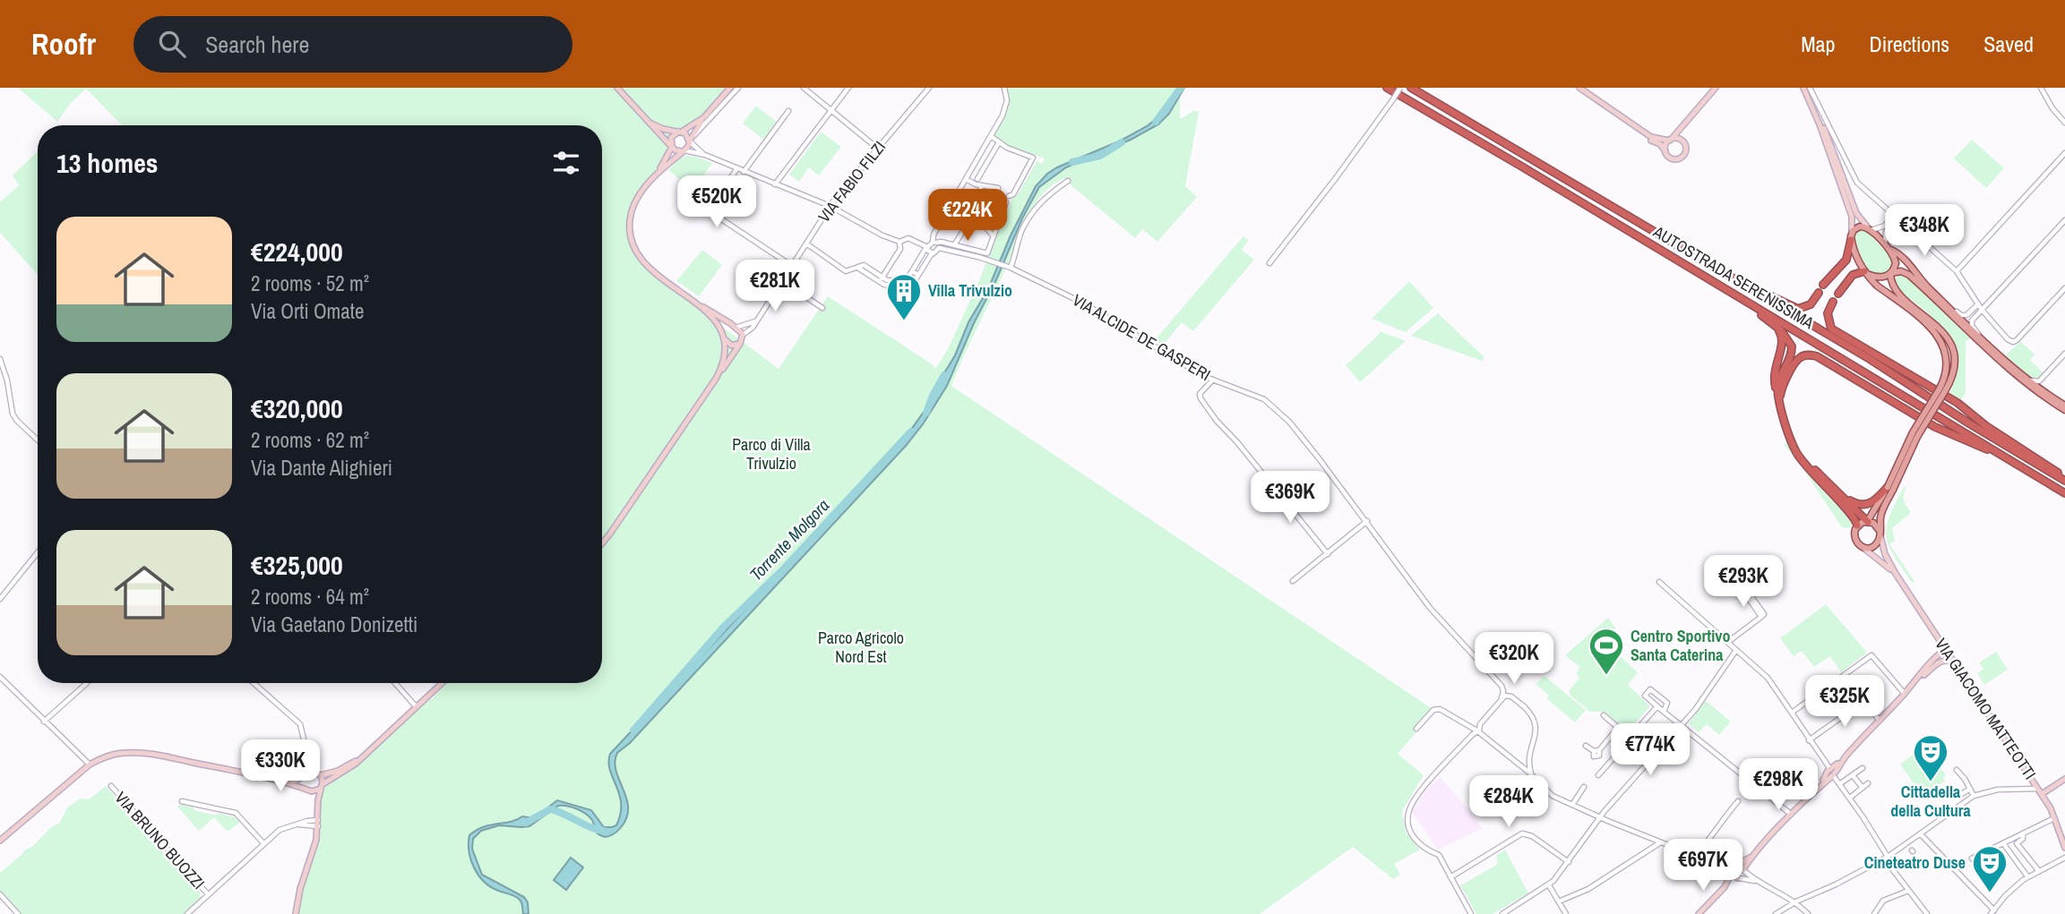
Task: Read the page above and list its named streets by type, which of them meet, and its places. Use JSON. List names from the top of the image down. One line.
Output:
{"streets":{"highway":["AUTOSTRADA SERENISSIMA"],"street":["VIA FABIO FILZI","VIA ALCIDE DE GASPERI","VIA GIACOMO MATTEOTTI","VIA BRUNO BUOZZI"]},"water":["Torrente Molgora"],"parks":["Parco di Villa Trivulzio","Parco Agricolo Nord Est"],"places":{"building":["Villa Trivulzio"],"sports":["Centro Sportivo Santa Caterina"],"theatre":["Cittadella della Cultura","Cineteatro Duse"]},"page":{"header":"Roofr","search":"Search here","nav":["Map","Directions","Saved"],"heading":"13 homes","price":["€520K","€224K","€348K","€281K","€369K","€293K","€320K","€325K","€774K","€330K","€298K","€284K","€697K"],"list":[{"name":"€224,000","note":"2 rooms · 52 m² · Via Orti Omate"},{"name":"€320,000","note":"2 rooms · 62 m² · Via Dante Alighieri"},{"name":"€325,000","note":"2 rooms · 64 m² · Via Gaetano Donizetti"}]}}
